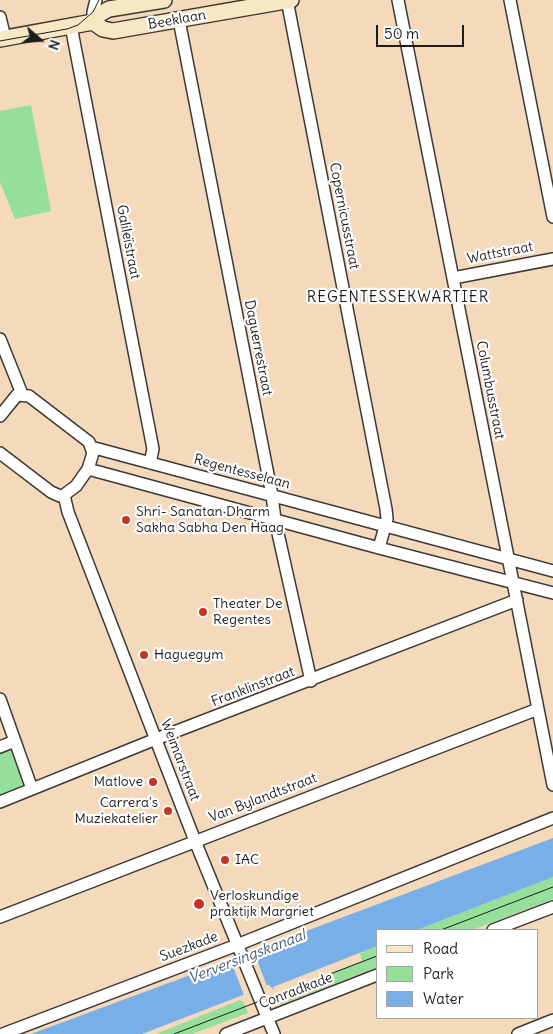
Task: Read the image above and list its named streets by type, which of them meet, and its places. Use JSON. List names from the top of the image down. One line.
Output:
{"streets":{"street":["Beeklaan","Copernicusstraat","Galileïstraat","Wattstraat","Daguerrestraat","Columbusstraat","Regentesselaan","Franklinstraat","Weimarstraat","Van Bylandtstraat","Suezkade","Conradkade"]},"crossings":[["Beeklaan","Copernicusstraat"],["Beeklaan","Galileïstraat"],["Beeklaan","Daguerrestraat"],["Copernicusstraat","Regentesselaan"],["Galileïstraat","Regentesselaan"],["Wattstraat","Columbusstraat"],["Daguerrestraat","Regentesselaan"],["Daguerrestraat","Franklinstraat"],["Columbusstraat","Regentesselaan"],["Columbusstraat","Franklinstraat"],["Columbusstraat","Van Bylandtstraat"],["Franklinstraat","Weimarstraat"],["Weimarstraat","Van Bylandtstraat"],["Weimarstraat","Suezkade"],["Weimarstraat","Conradkade"]],"districts":["REGENTESSEKWARTIER"],"water":["Verversingskanaal"],"places":["Shri- Sanatan Dharm Sakha Sabha Den Haag","Theater De Regentes","Haguegym","Matlove","Carrera's Muziekatelier","IAC","Verloskundige praktijk Margriet"],"legend":["Road","Park","Water"],"scale_bar":"50 m","north":"right"}
